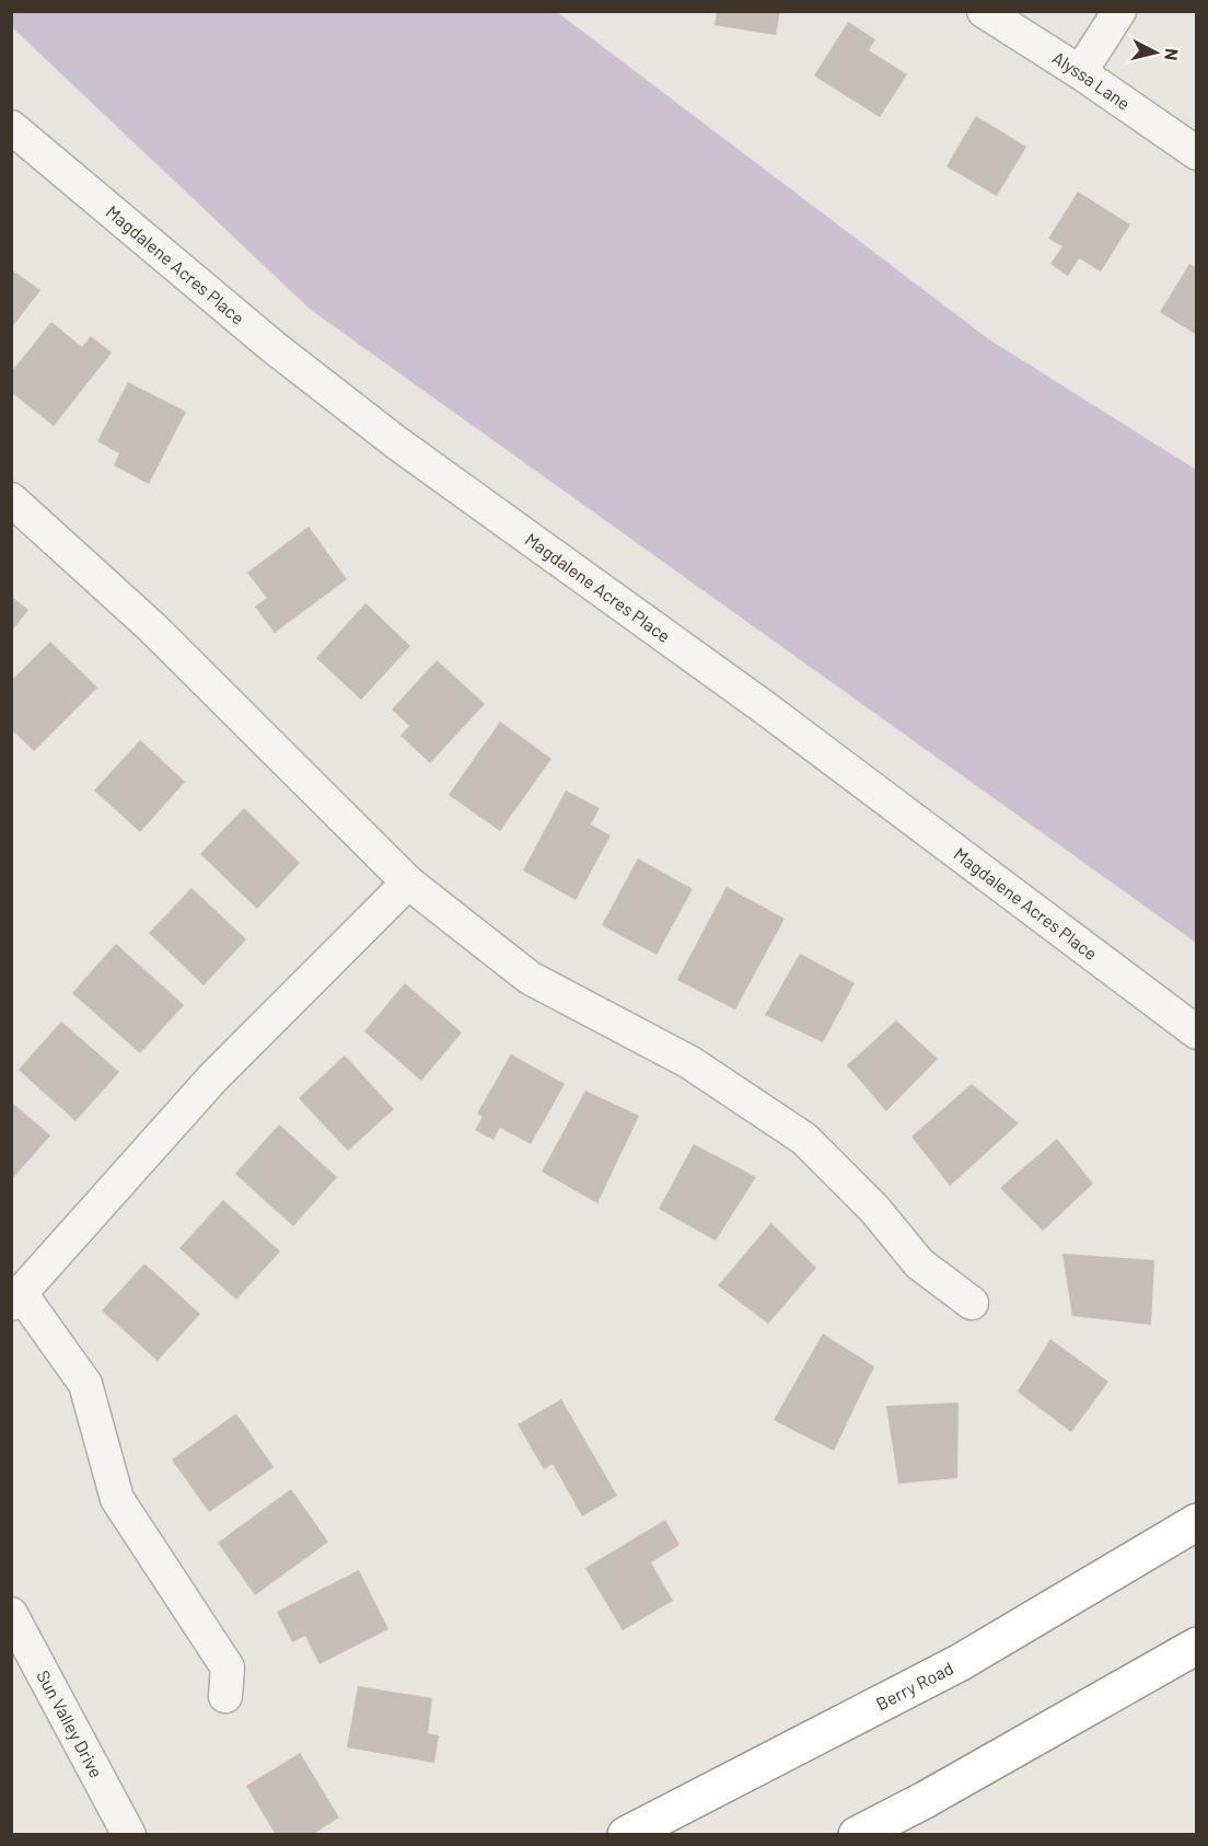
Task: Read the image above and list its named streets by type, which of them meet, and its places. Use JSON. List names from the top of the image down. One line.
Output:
{"streets":{"highway":["Berry Road"],"street":["Alyssa Lane","Magdalene Acres Place","Sun Valley Drive"]},"north":"right"}
